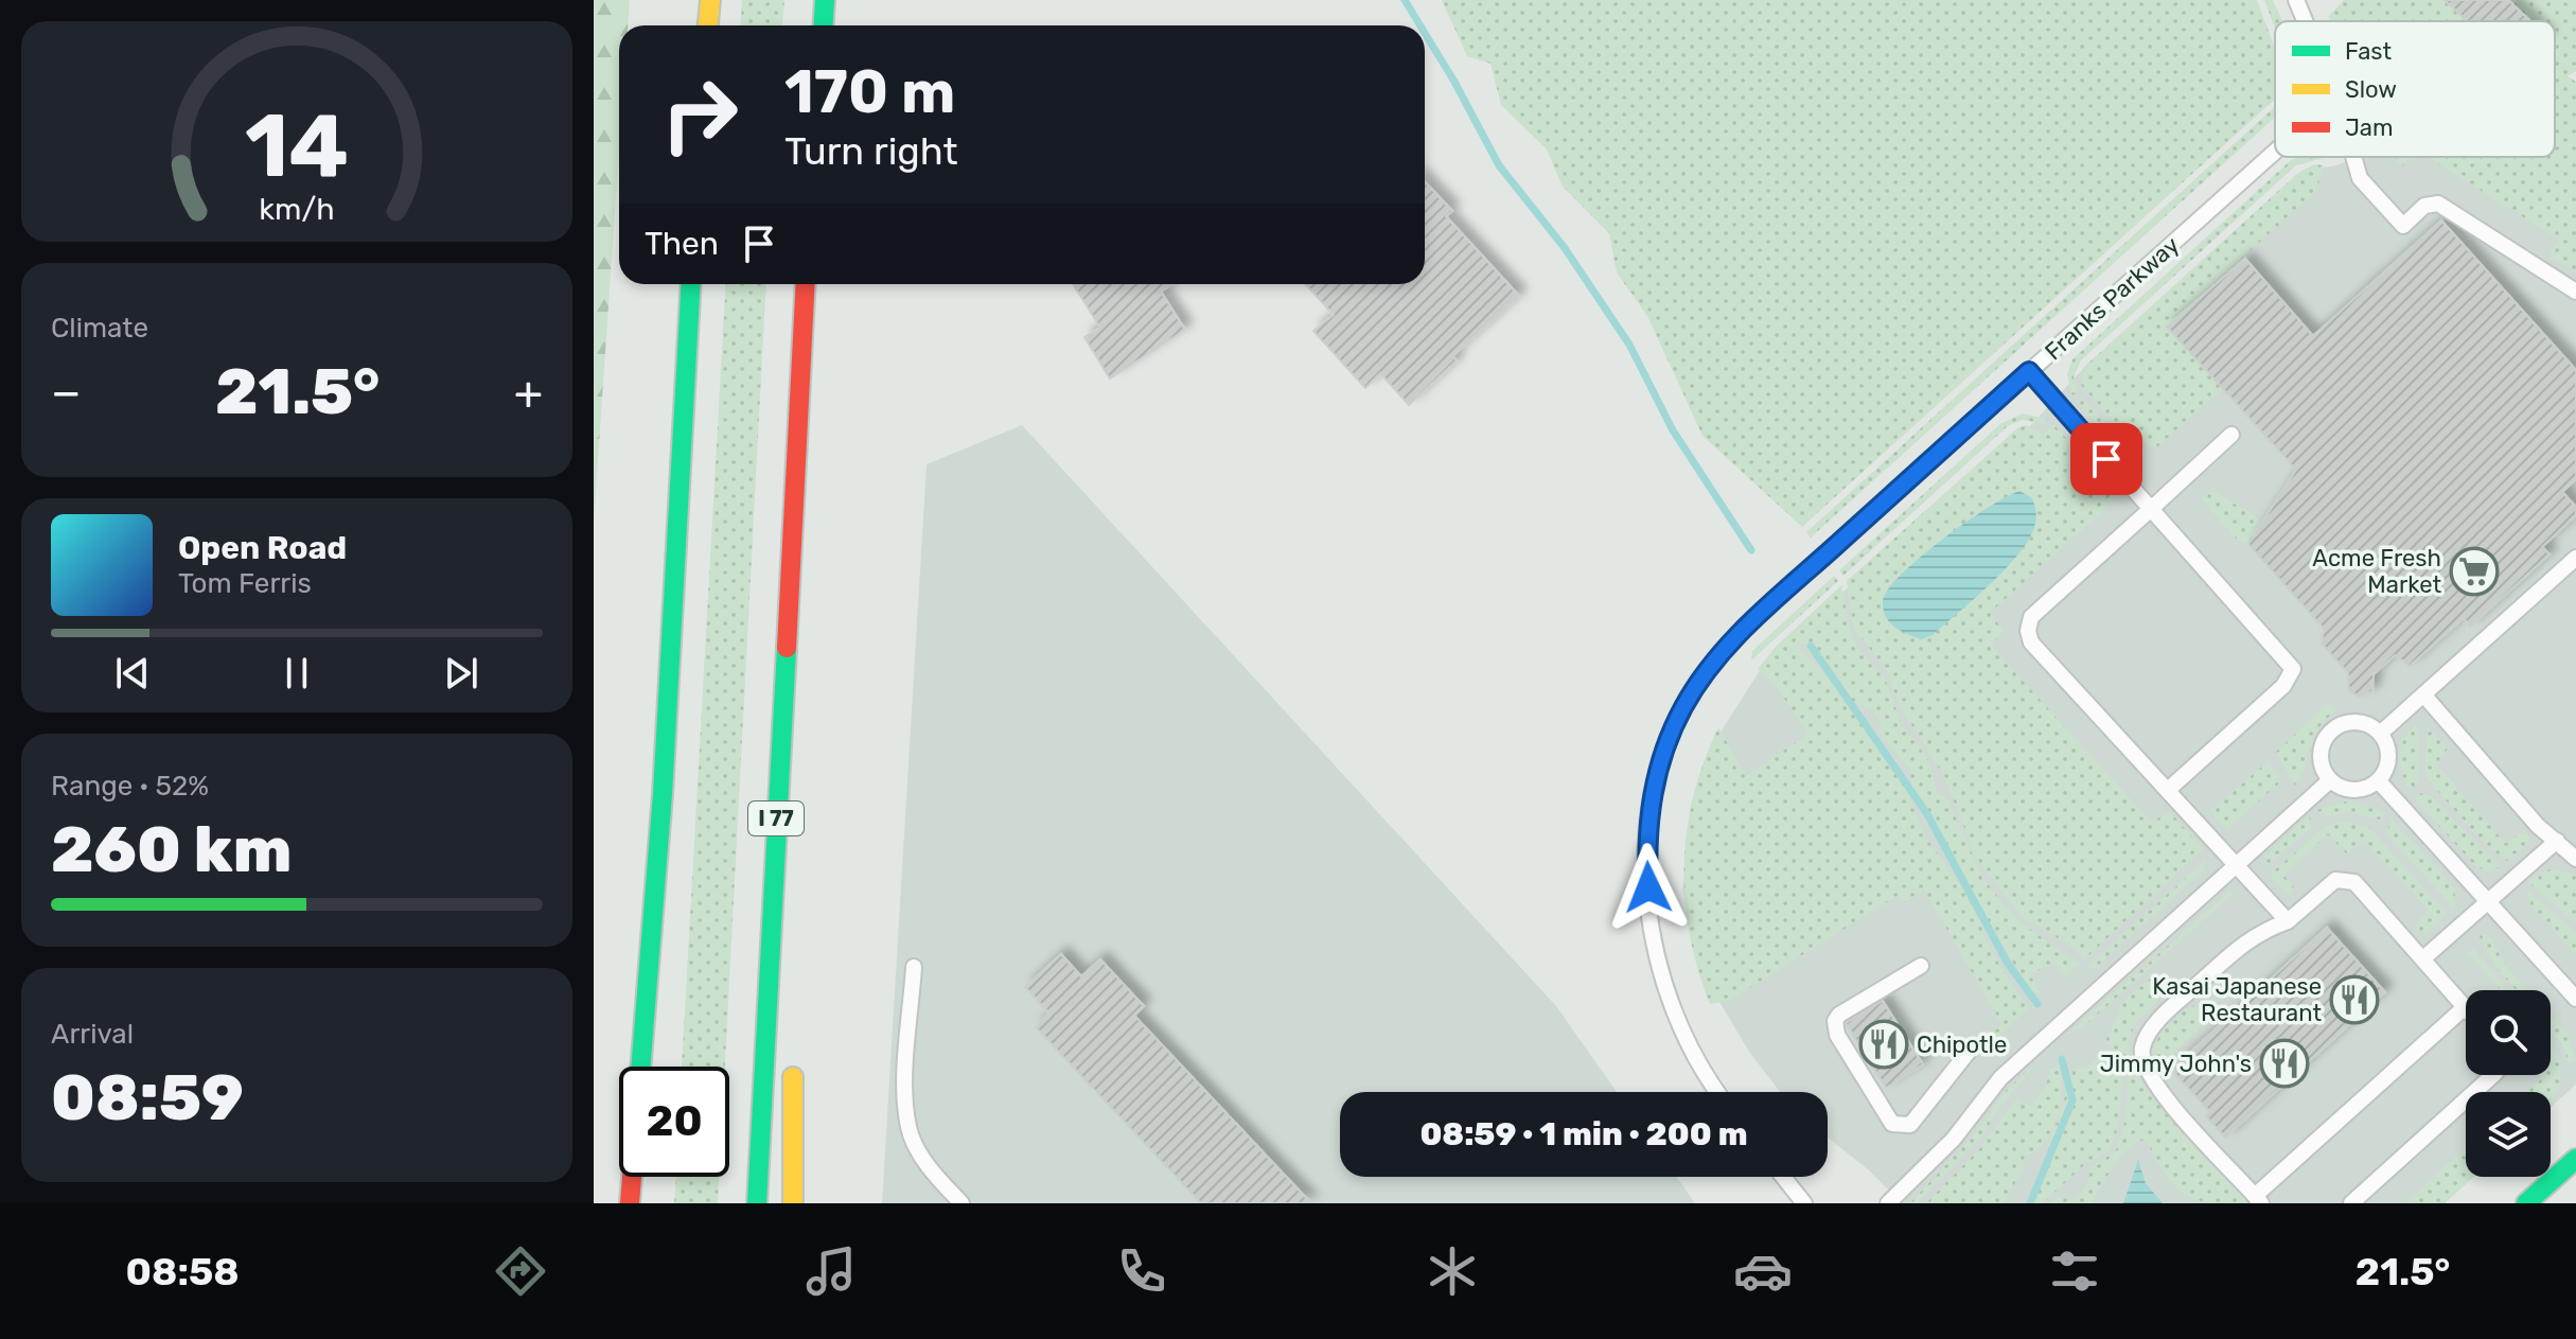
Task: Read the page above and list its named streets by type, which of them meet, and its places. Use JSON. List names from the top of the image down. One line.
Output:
{"streets":{"main road":["I 77"],"lane":["Franks Parkway"]},"places":{"supermarket":["Acme Fresh Market"],"restaurant":["Kasai Japanese Restaurant","Chipotle","Jimmy John's"]},"legend":["Fast","Slow","Jam"],"page":{"turn":["170 m","Turn right"],"then":"Then","tile":["Climate",["Range · 52%","260 km"],["Arrival","08:59"]],"heat":["−","21.5°","+"],"song":["Open Road","Tom Ferris"],"limit":"20","trip":"08:59 · 1 min · 200 m","tabs":["08:58","21.5°"],"gauge":["14","km/h"]}}
